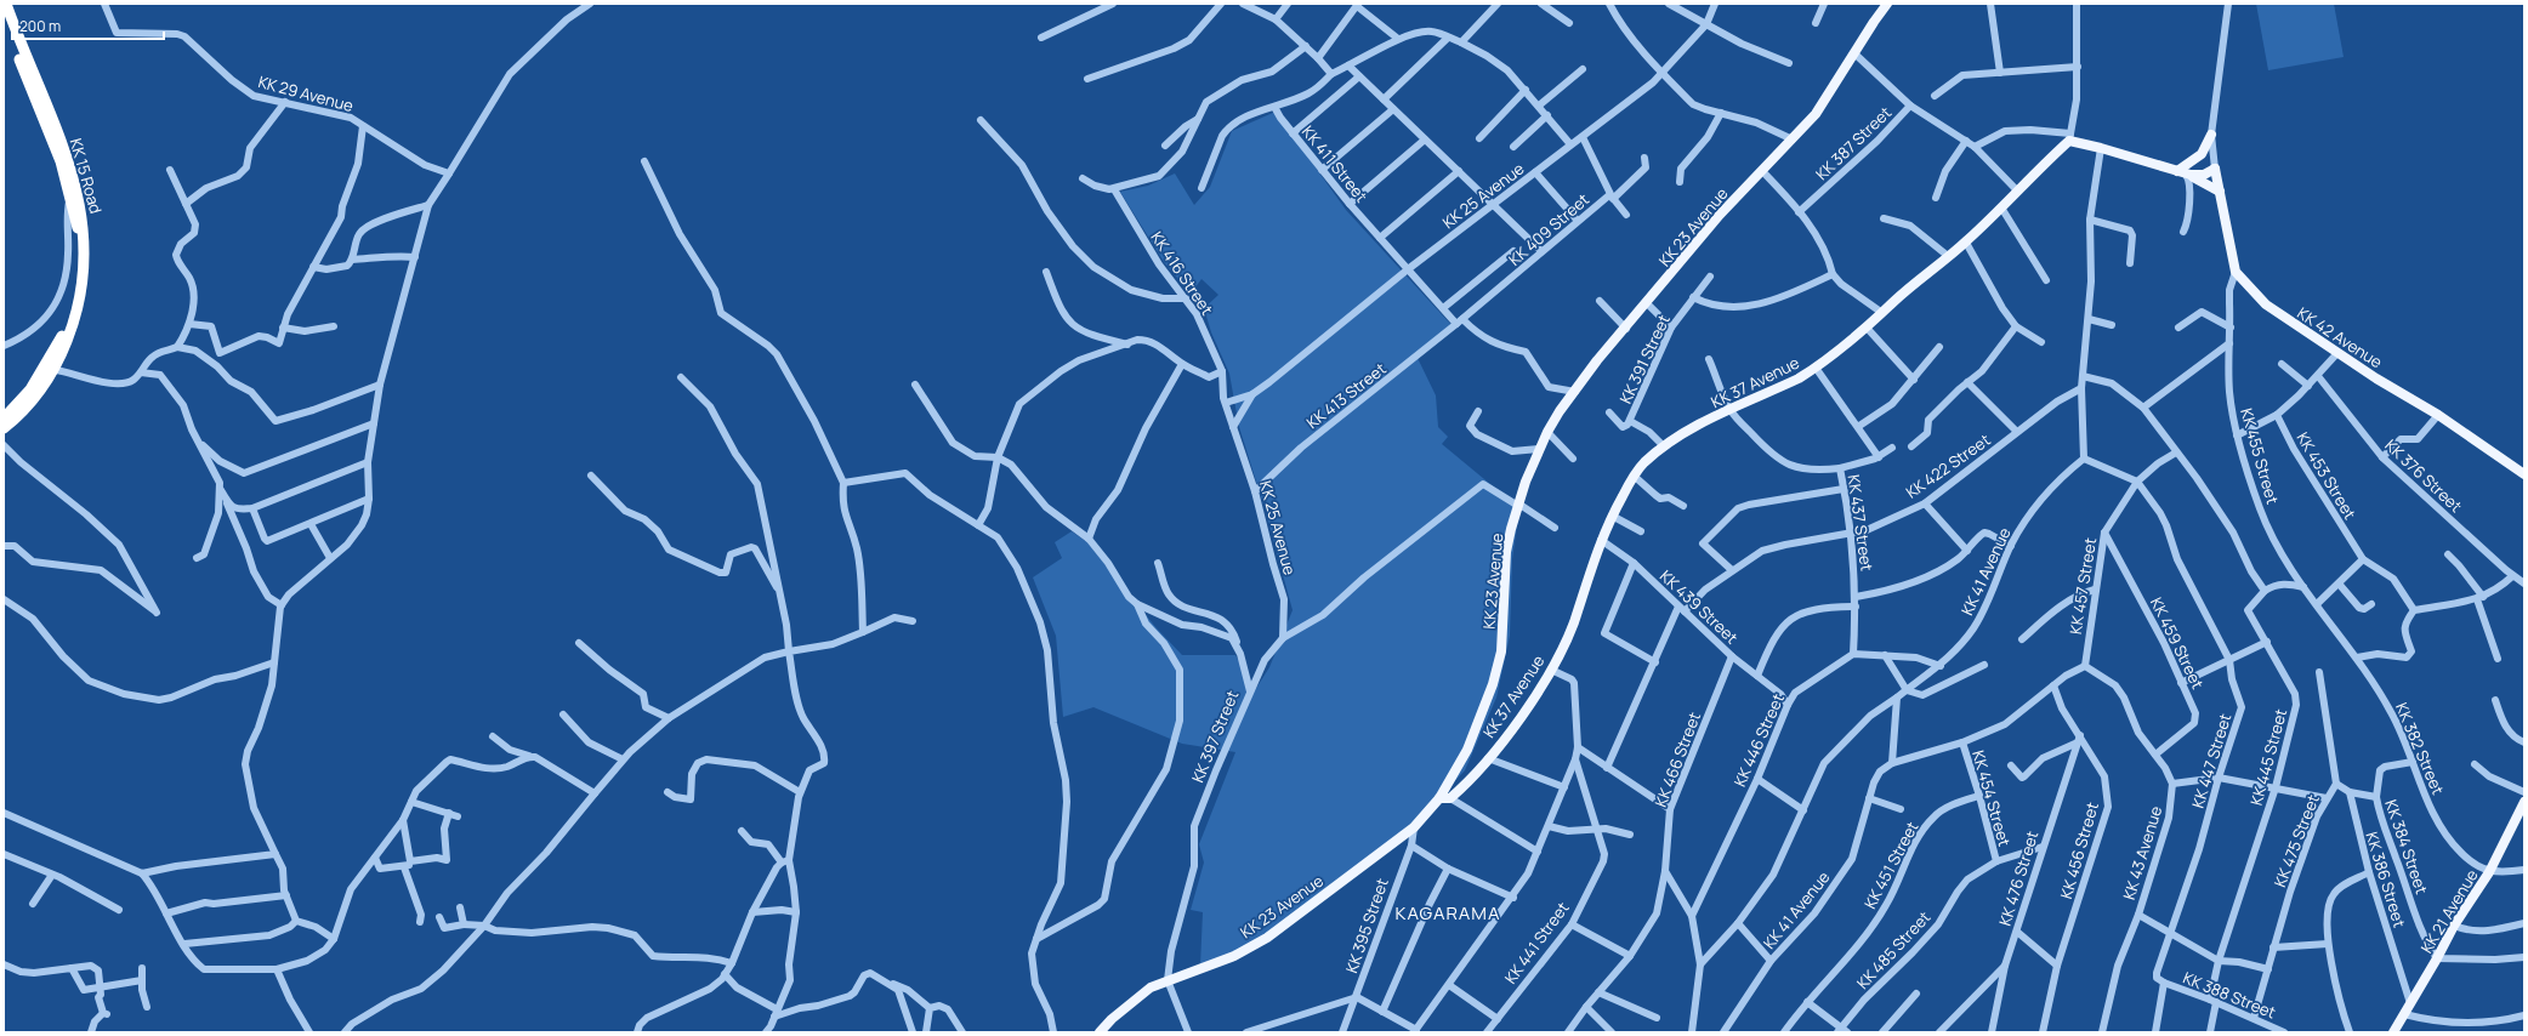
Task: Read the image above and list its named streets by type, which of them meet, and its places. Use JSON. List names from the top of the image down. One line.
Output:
{"streets":{"highway":["KK 15 Road"],"main road":["KK 23 Avenue","KK 42 Avenue","KK 37 Avenue","KK 21 Avenue"],"street":["KK 29 Avenue","KK 387 Street","KK 411 Street","KK 25 Avenue","KK 409 Street","KK 416 Street","KK 391 Street","KK 413 Street","KK 455 Street","KK 422 Street","KK 453 Street","KK 376 Street","KK 437 Street","KK 41 Avenue","KK 457 Street","KK 439 Street","KK 459 Street","KK 397 Street","KK 446 Street","KK 382 Street","KK 445 Street","KK 466 Street","KK 447 Street","KK 454 Street","KK 475 Street","KK 384 Street","KK 456 Street","KK 43 Avenue","KK 451 Street","KK 476 Street","KK 386 Street","KK 395 Street","KK 441 Street","KK 485 Street","KK 388 Street"]},"crossings":[["KK 387 Street","KK 23 Avenue"],["KK 411 Street","KK 25 Avenue"],["KK 411 Street","KK 23 Avenue"],["KK 411 Street","KK 409 Street"],["KK 411 Street","KK 413 Street"],["KK 25 Avenue","KK 409 Street"],["KK 25 Avenue","KK 416 Street"],["KK 25 Avenue","KK 413 Street"],["KK 23 Avenue","KK 37 Avenue"],["KK 23 Avenue","KK 397 Street"],["KK 23 Avenue","KK 395 Street"],["KK 409 Street","KK 413 Street"],["KK 42 Avenue","KK 455 Street"],["KK 391 Street","KK 37 Avenue"],["KK 37 Avenue","KK 437 Street"],["KK 37 Avenue","KK 439 Street"],["KK 37 Avenue","KK 441 Street"],["KK 455 Street","KK 382 Street"],["KK 422 Street","KK 437 Street"],["KK 422 Street","KK 439 Street"],["KK 437 Street","KK 446 Street"],["KK 457 Street","KK 459 Street"],["KK 457 Street","KK 447 Street"],["KK 439 Street","KK 446 Street"],["KK 439 Street","KK 466 Street"],["KK 382 Street","KK 21 Avenue"],["KK 445 Street","KK 388 Street"],["KK 447 Street","KK 388 Street"],["KK 454 Street","KK 451 Street"],["KK 454 Street","KK 485 Street"],["KK 475 Street","KK 388 Street"],["KK 384 Street","KK 21 Avenue"],["KK 456 Street","KK 476 Street"],["KK 476 Street","KK 485 Street"],["KK 386 Street","KK 21 Avenue"]],"districts":["KAGARAMA"],"scale_bar":"200 m"}
